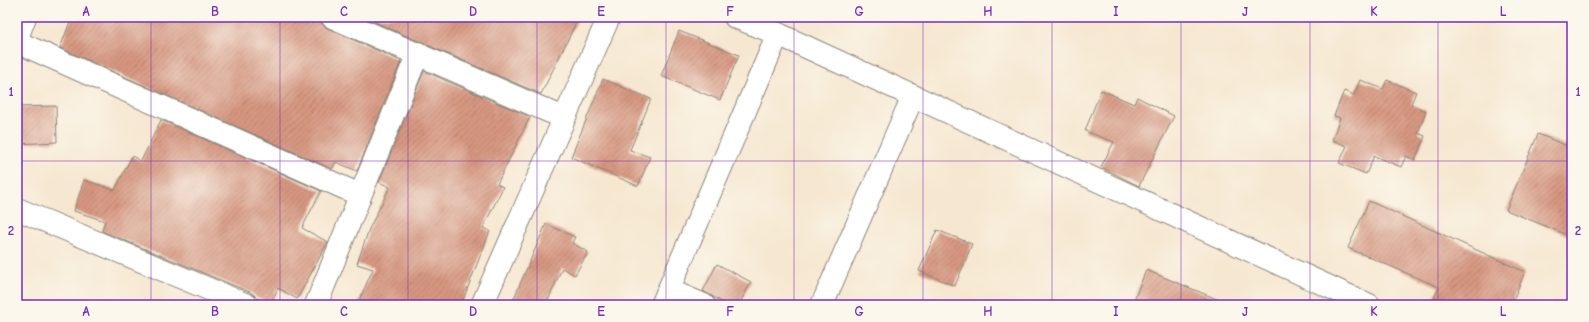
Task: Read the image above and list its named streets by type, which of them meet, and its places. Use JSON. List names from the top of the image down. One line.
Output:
{"grid":{"columns":["A","B","C","D","E","F","G","H","I","J","K","L"],"rows":["1","2"]}}
